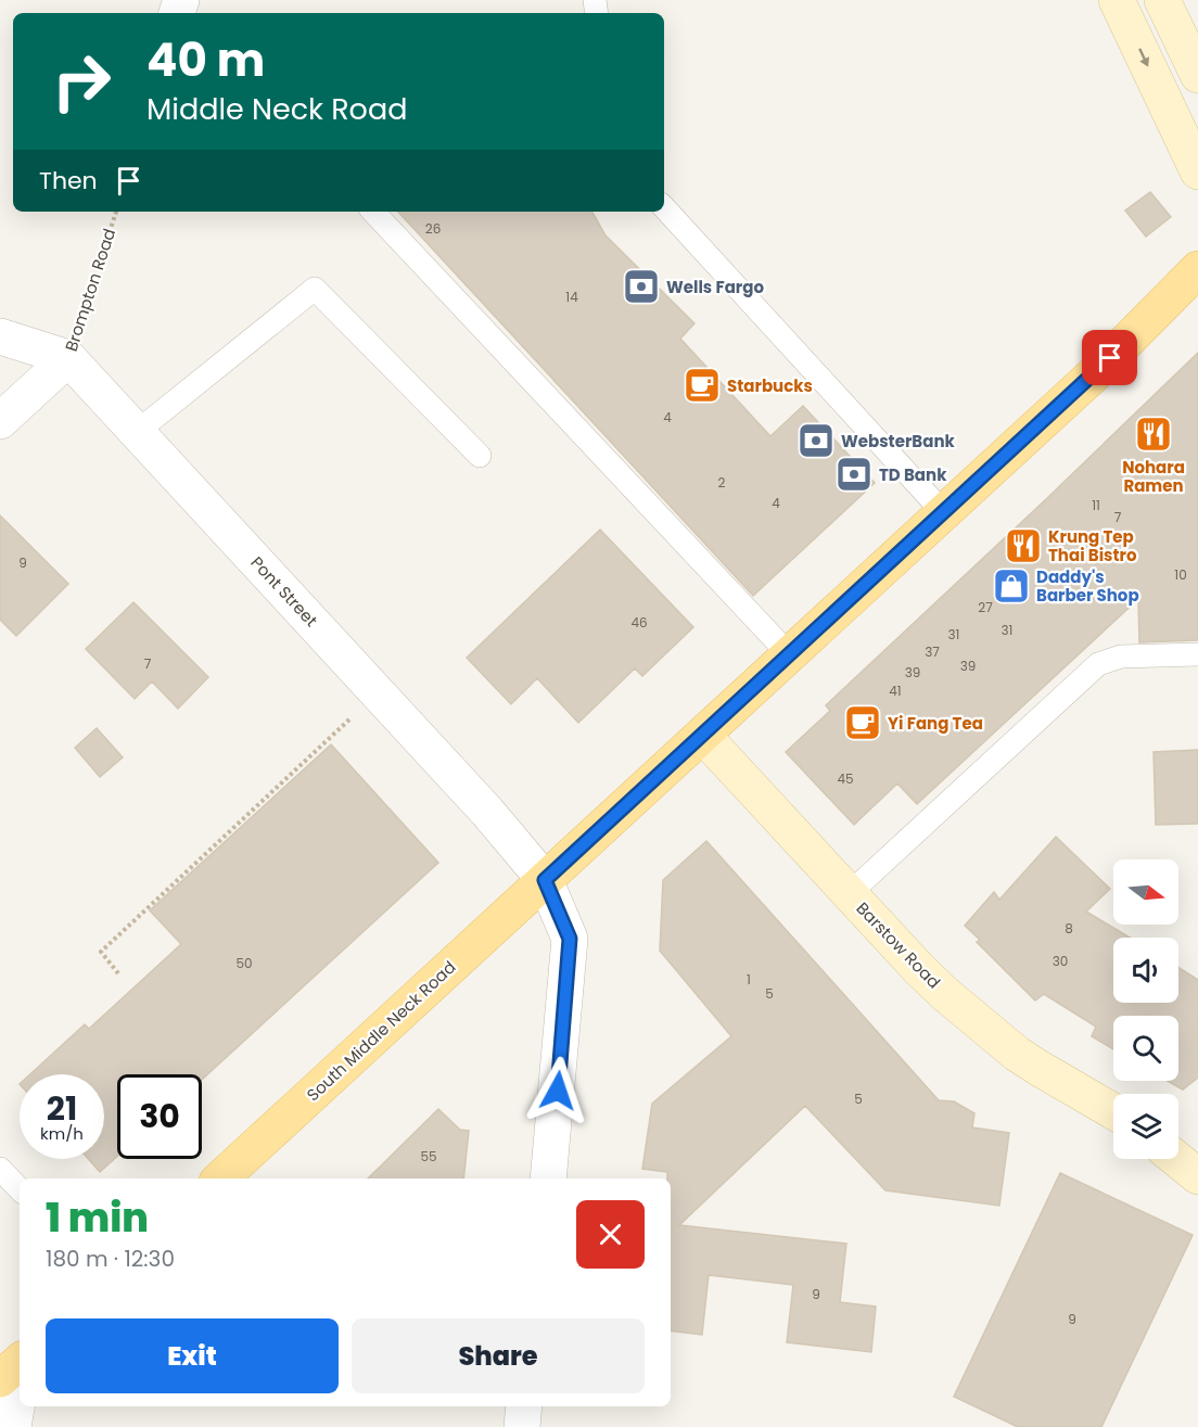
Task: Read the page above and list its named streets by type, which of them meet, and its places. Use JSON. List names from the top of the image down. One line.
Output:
{"streets":{"main road":["South Middle Neck Road"],"street":["Brompton Road","Pont Street","Barstow Road"]},"crossings":[["Brompton Road","Pont Street"],["Pont Street","South Middle Neck Road"],["Barstow Road","South Middle Neck Road"]],"places":{"bank":["Wells Fargo","WebsterBank","TD Bank"],"cafe":["Starbucks","Yi Fang Tea"],"restaurant":["Nohara Ramen","Krung Tep Thai Bistro"],"shop":["Daddy's Barber Shop"]},"house_numbers":["26","14","4","2","4","11","7","9","10","27","46","31","31","37","7","39","39","41","45","8","30","50","1","5","5","55","9","9"],"north":"right","page":{"turn":["40 m","Middle Neck Road"],"then":"Then","speed":"21 km/h","limit":"30","heading":["1 min","180 m · 12:30"],"buttons":["Exit","Share"]}}
